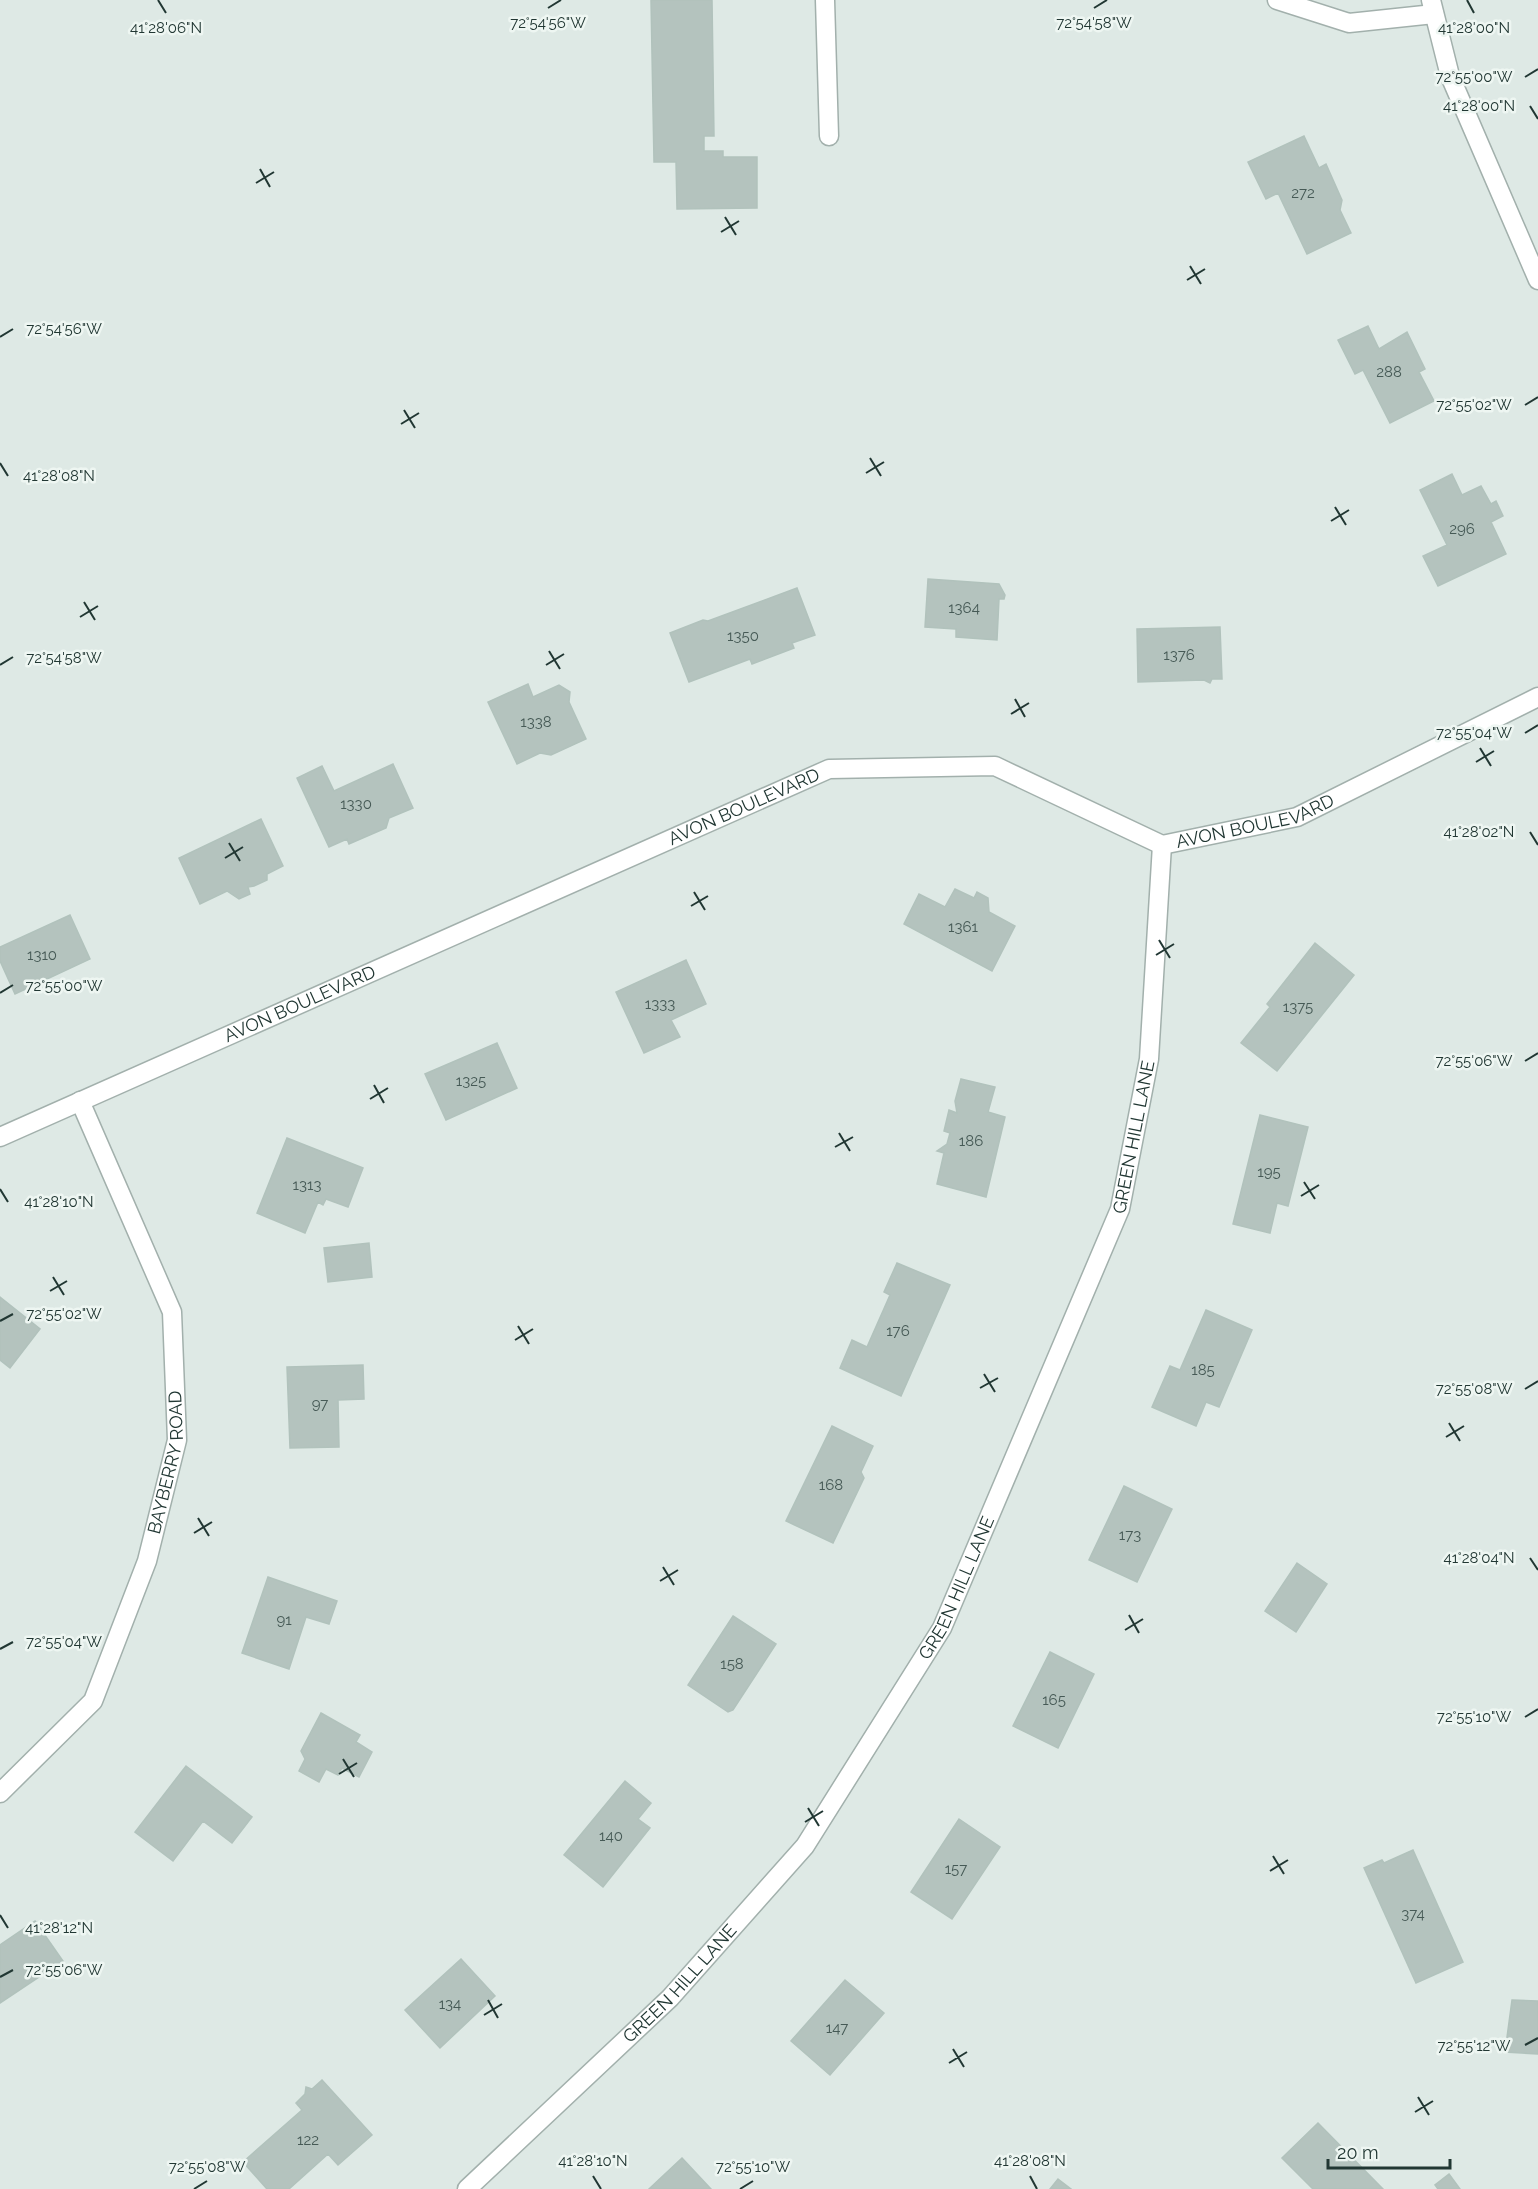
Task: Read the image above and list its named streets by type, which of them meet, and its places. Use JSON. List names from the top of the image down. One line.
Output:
{"streets":{"street":["AVON BOULEVARD","GREEN HILL LANE","BAYBERRY ROAD"]},"crossings":[["AVON BOULEVARD","GREEN HILL LANE"],["AVON BOULEVARD","BAYBERRY ROAD"]],"house_numbers":["272","288","296","1364","1350","1376","1338","1330","1361","1310","1333","1375","1325","186","195","1313","176","185","97","168","173","91","158","165","140","157","374","134","147","122"],"scale_bar":"20 m","coordinates":["72°54'56\"W","72°54'58\"W","41°28'00\"N","41°28'06\"N","72°55'00\"W","72°55'02\"W","41°28'08\"N","72°55'04\"W","41°28'02\"N","72°55'06\"W","41°28'10\"N","72°55'08\"W","41°28'04\"N","72°55'10\"W","41°28'12\"N","72°55'12\"W"]}
